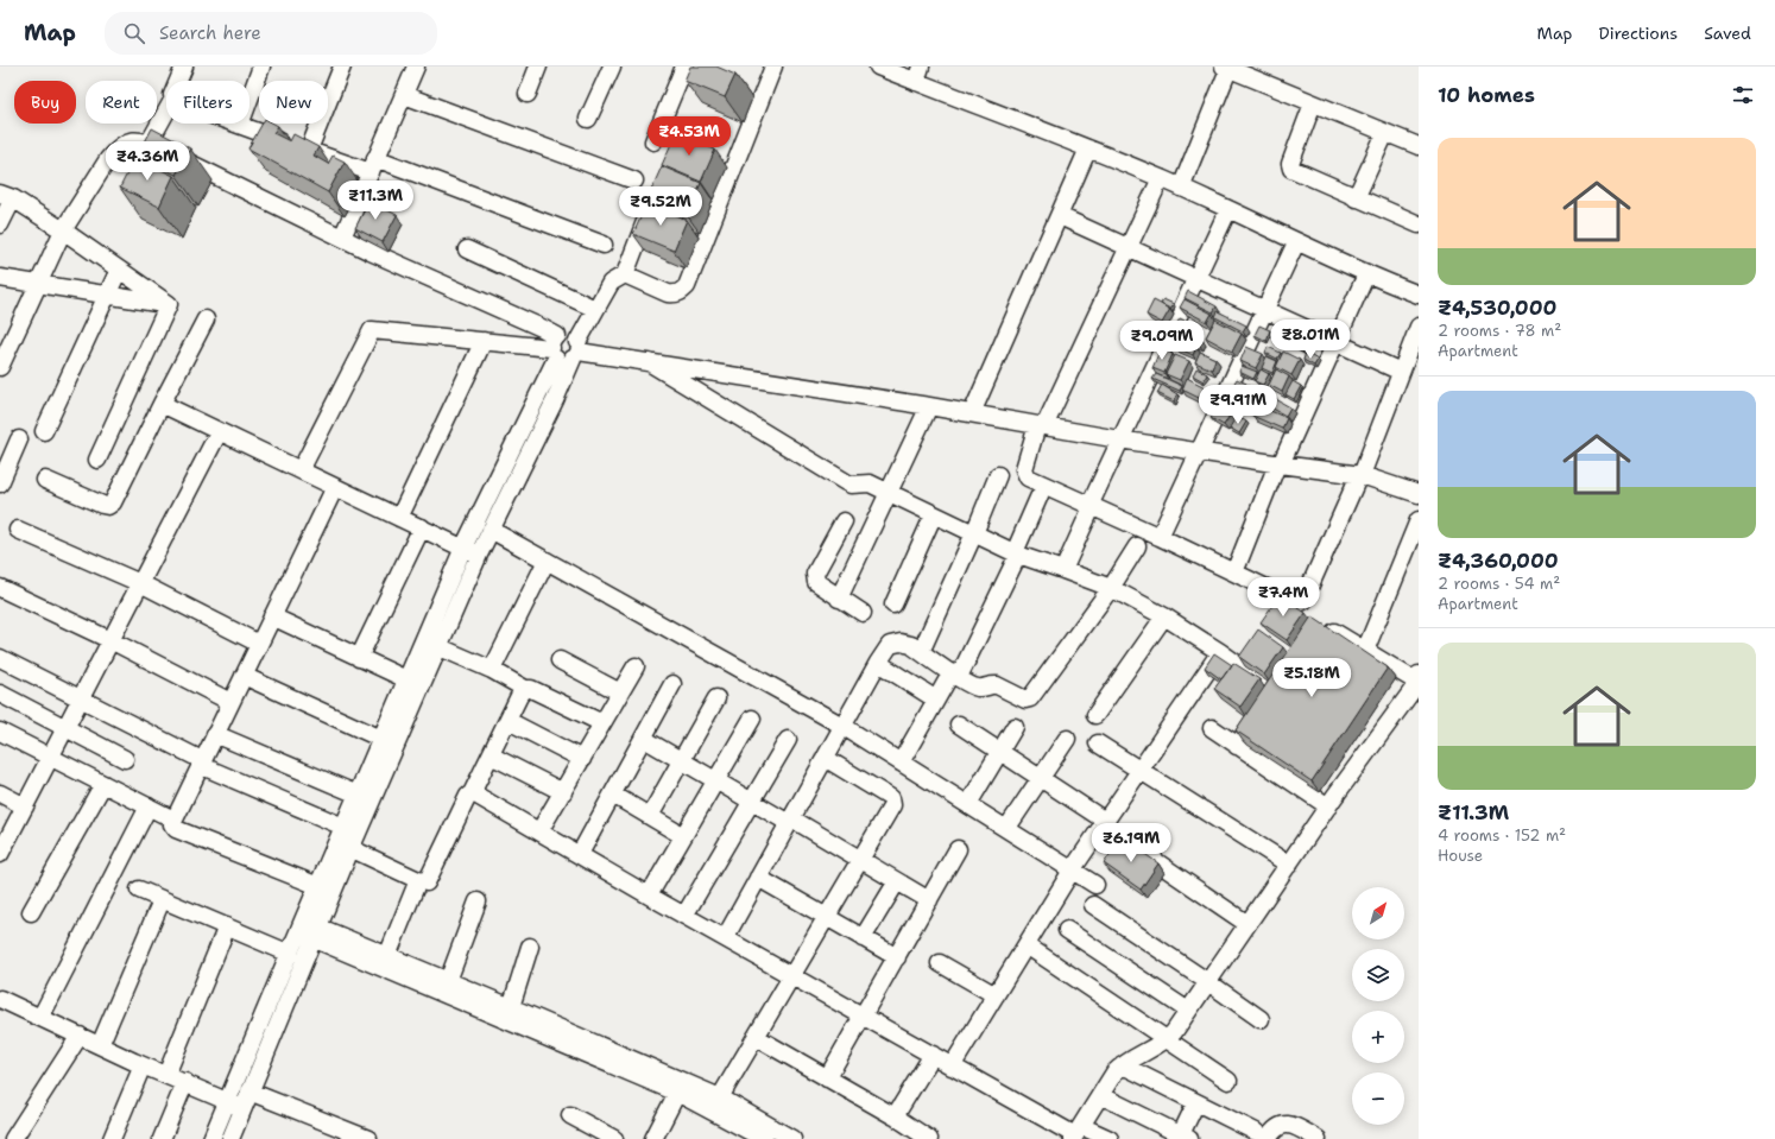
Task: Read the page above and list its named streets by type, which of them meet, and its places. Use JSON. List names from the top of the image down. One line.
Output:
{"north":"top right","page":{"header":"Map","search":"Search here","nav":["Map","Directions","Saved"],"heading":"10 homes","chip":["Buy","Rent","Filters","New"],"price":["₹4.53M","₹4.36M","₹11.3M","₹9.52M","₹8.01M","₹9.09M","₹9.91M","₹7.4M","₹5.18M","₹6.19M"],"list":[{"name":"₹4,530,000","note":"2 rooms · 78 m² · Apartment"},{"name":"₹4,360,000","note":"2 rooms · 54 m² · Apartment"},{"name":"₹11.3M","note":"4 rooms · 152 m² · House"}],"map_buttons":["+","−"]}}
